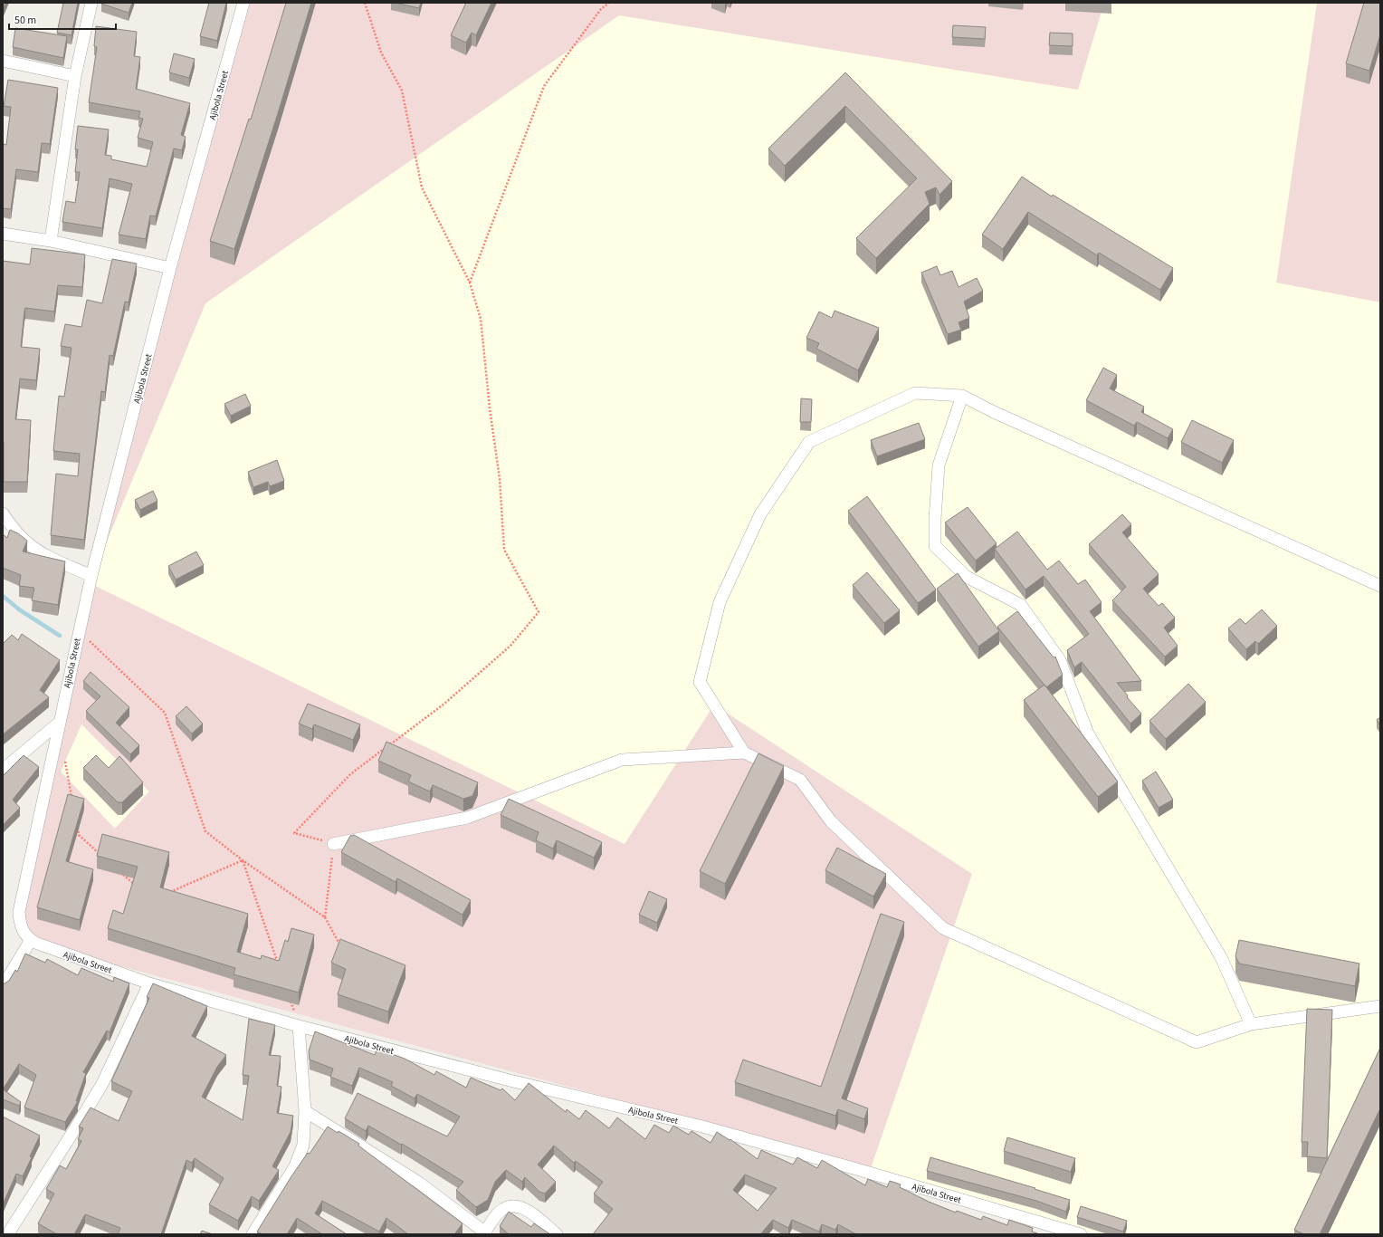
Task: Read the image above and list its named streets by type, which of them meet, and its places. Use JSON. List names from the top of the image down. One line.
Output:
{"streets":{"street":["Ajibola Street"]},"scale_bar":"50 m"}
